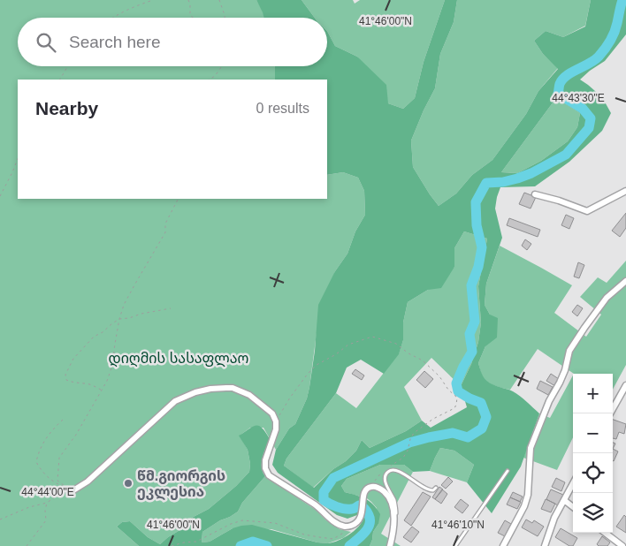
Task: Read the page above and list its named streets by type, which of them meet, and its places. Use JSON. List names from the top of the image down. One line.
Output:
{"parks":["დიღმის სასაფლაო"],"places":["წმ.გიორგის ეკლესია"],"page":{"search":"Search here","heading":["Nearby","0 results"],"map_buttons":["+","−"]},"coordinates":["41°46'00\"N","44°43'30\"E","44°44'00\"E","41°46'10\"N"]}
